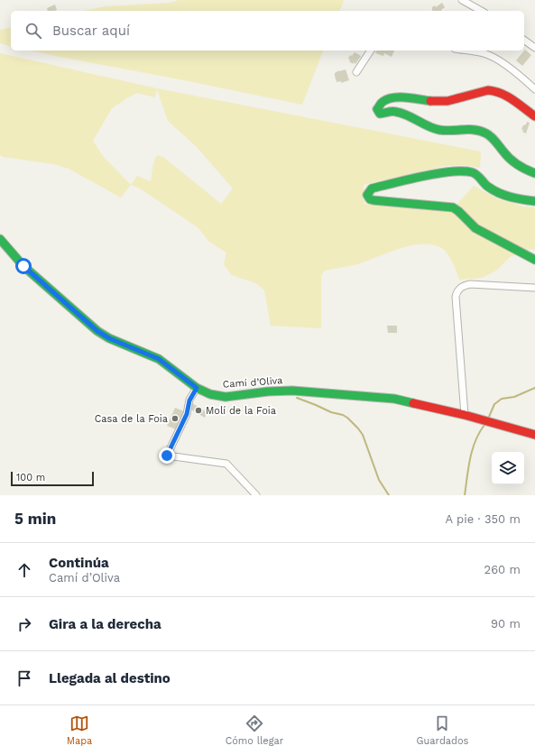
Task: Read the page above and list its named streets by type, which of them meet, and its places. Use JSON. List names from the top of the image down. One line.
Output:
{"streets":{"street":["Camí d’Oliva"]},"places":["Molí de la Foia","Casa de la Foia"],"scale_bar":"100 m","page":{"search":"Buscar aquí","scale":"100 m","heading":["5 min","A pie · 350 m"],"list":[["Continúa","Camí d’Oliva","260 m"],["Gira a la derecha","90 m"],"Llegada al destino"],"nav":["Mapa","Cómo llegar","Guardados"]}}
